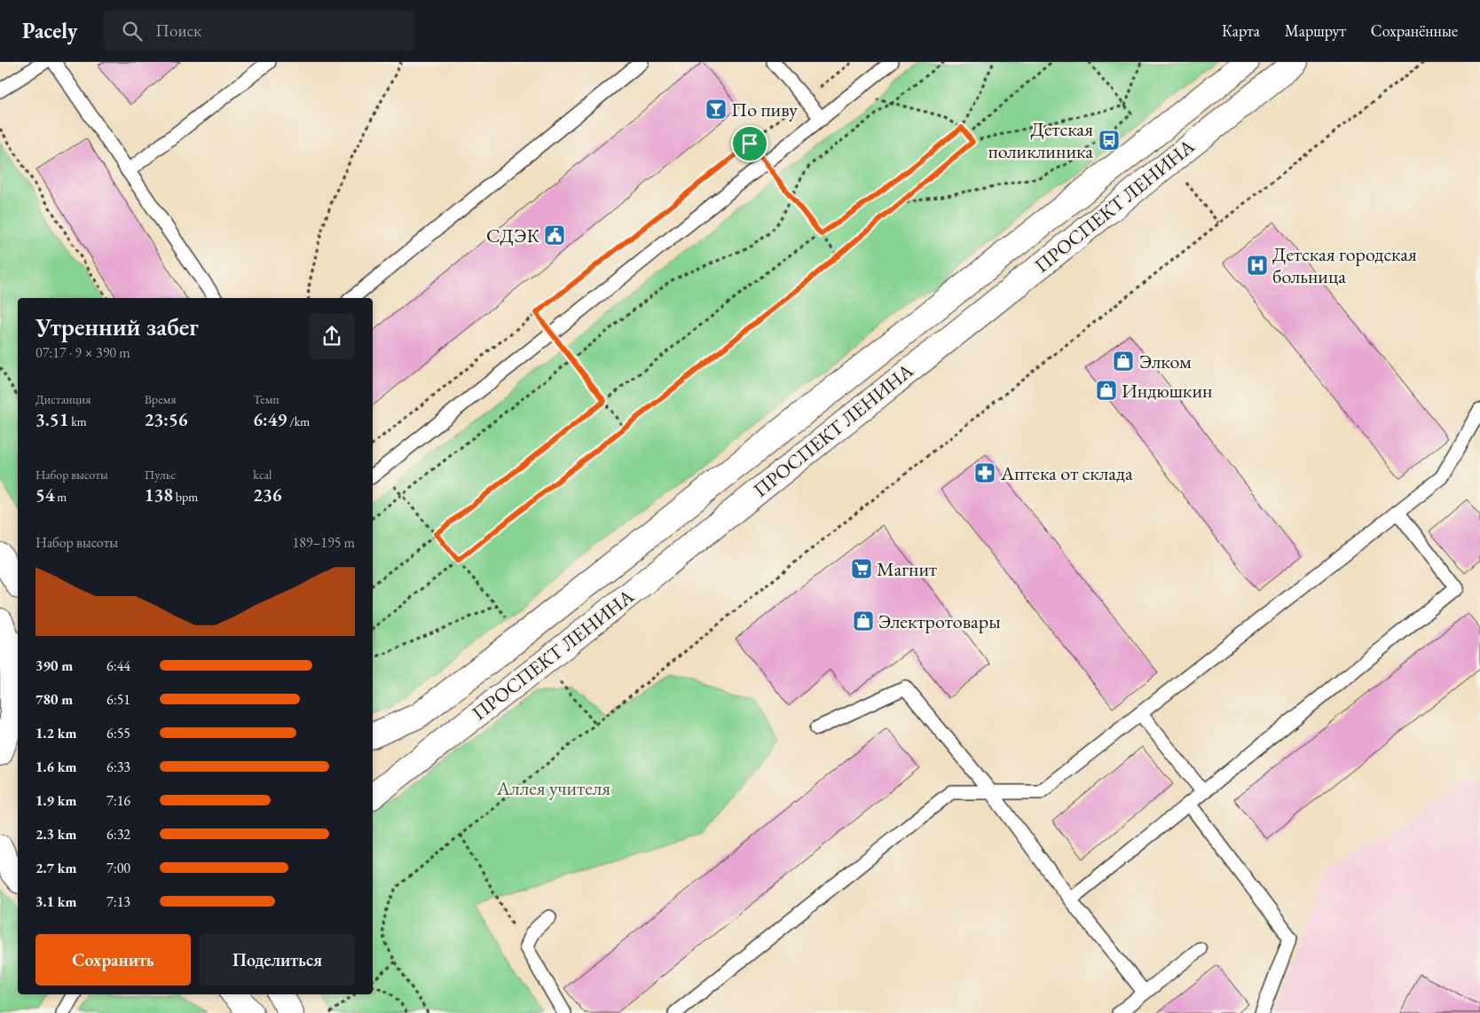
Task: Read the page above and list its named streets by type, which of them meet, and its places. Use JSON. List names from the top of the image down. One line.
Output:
{"streets":{"main road":["ПРОСПЕКТ ЛЕНИНА"]},"parks":["Аллея учителя"],"places":{"bar":["По пиву"],"bus stop":["Детская поликлиника"],"public building":["СДЭК"],"hospital":["Детская городская больница"],"shop":["Элком","Индюшкин","Электротовары"],"pharmacy":["Аптека от склада"],"supermarket":["Магнит"]},"page":{"header":"Pacely","search":"Поиск","nav":["Карта","Маршрут","Сохранённые"],"heading":["Утренний забег","07:17 · 9 × 390 m"],"stats":[["Дистанция","3.51 km"],["Время","23:56"],["Темп","6:49 /km"],["Набор высоты","54 m"],["Пульс","138 bpm"],["kcal","236"]],"chart":["Набор высоты","189–195 m"],"list":[{"name":"390 m","note":"6:44"},{"name":"780 m","note":"6:51"},{"name":"1.2 km","note":"6:55"},{"name":"1.6 km","note":"6:33"},{"name":"1.9 km","note":"7:16"},{"name":"2.3 km","note":"6:32"},{"name":"2.7 km","note":"7:00"},{"name":"3.1 km","note":"7:13"}],"buttons":["Сохранить","Поделиться"]}}
